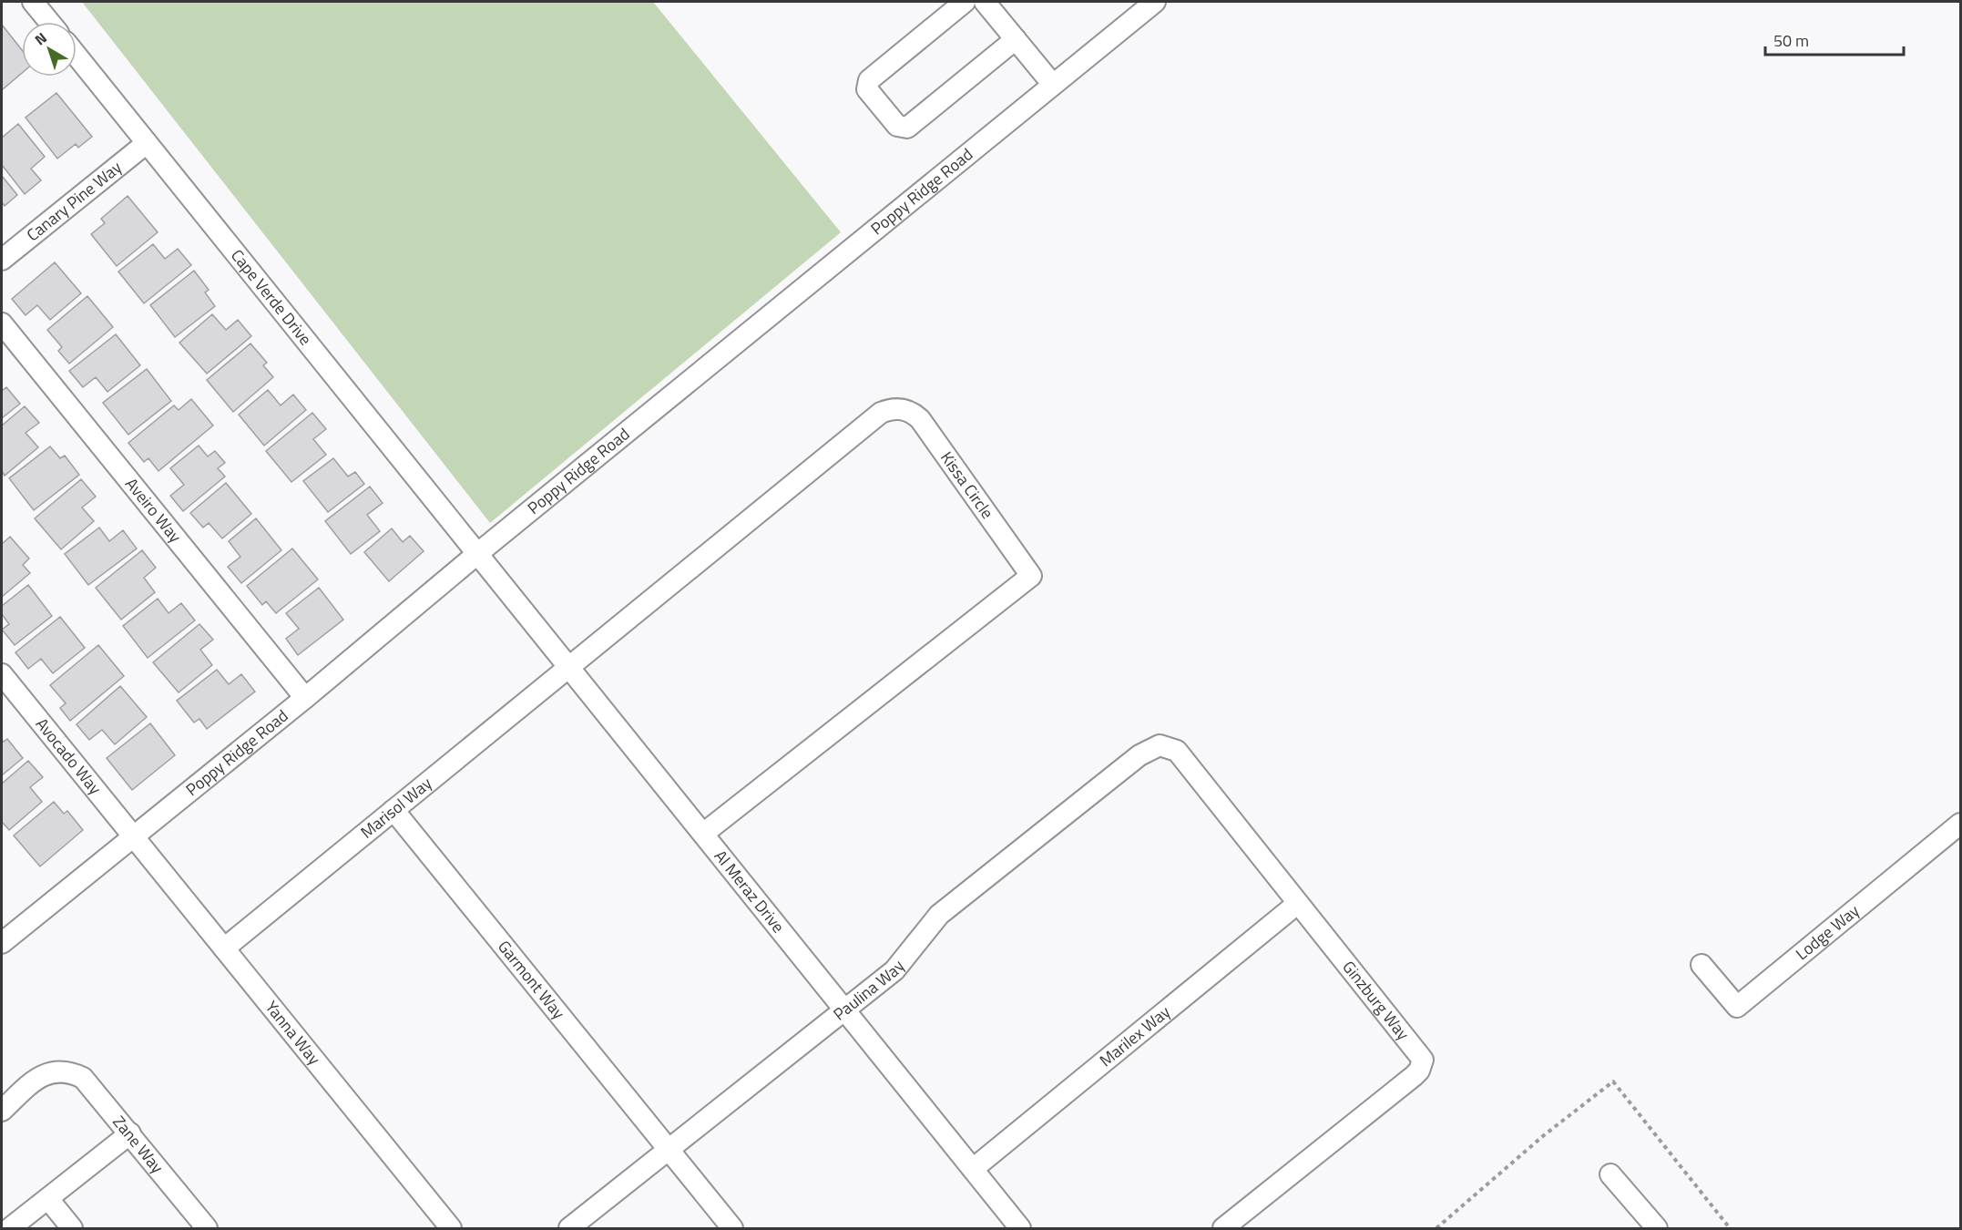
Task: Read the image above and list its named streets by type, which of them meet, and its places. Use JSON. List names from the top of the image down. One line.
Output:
{"streets":{"street":["Poppy Ridge Road","Canary Pine Way","Cape Verde Drive","Kissa Circle","Aveiro Way","Avocado Way","Marisol Way","Al Meraz Drive","Lodge Way","Garmont Way","Paulina Way","Ginzburg Way","Yanna Way","Marilex Way","Zane Way"]},"crossings":[["Poppy Ridge Road","Cape Verde Drive"],["Poppy Ridge Road","Aveiro Way"],["Poppy Ridge Road","Avocado Way"],["Poppy Ridge Road","Al Meraz Drive"],["Poppy Ridge Road","Yanna Way"],["Canary Pine Way","Cape Verde Drive"],["Cape Verde Drive","Al Meraz Drive"],["Kissa Circle","Marisol Way"],["Kissa Circle","Al Meraz Drive"],["Avocado Way","Yanna Way"],["Marisol Way","Al Meraz Drive"],["Marisol Way","Garmont Way"],["Marisol Way","Yanna Way"],["Al Meraz Drive","Paulina Way"],["Al Meraz Drive","Marilex Way"],["Garmont Way","Paulina Way"],["Paulina Way","Ginzburg Way"],["Ginzburg Way","Marilex Way"]],"scale_bar":"50 m","north":"top left"}
